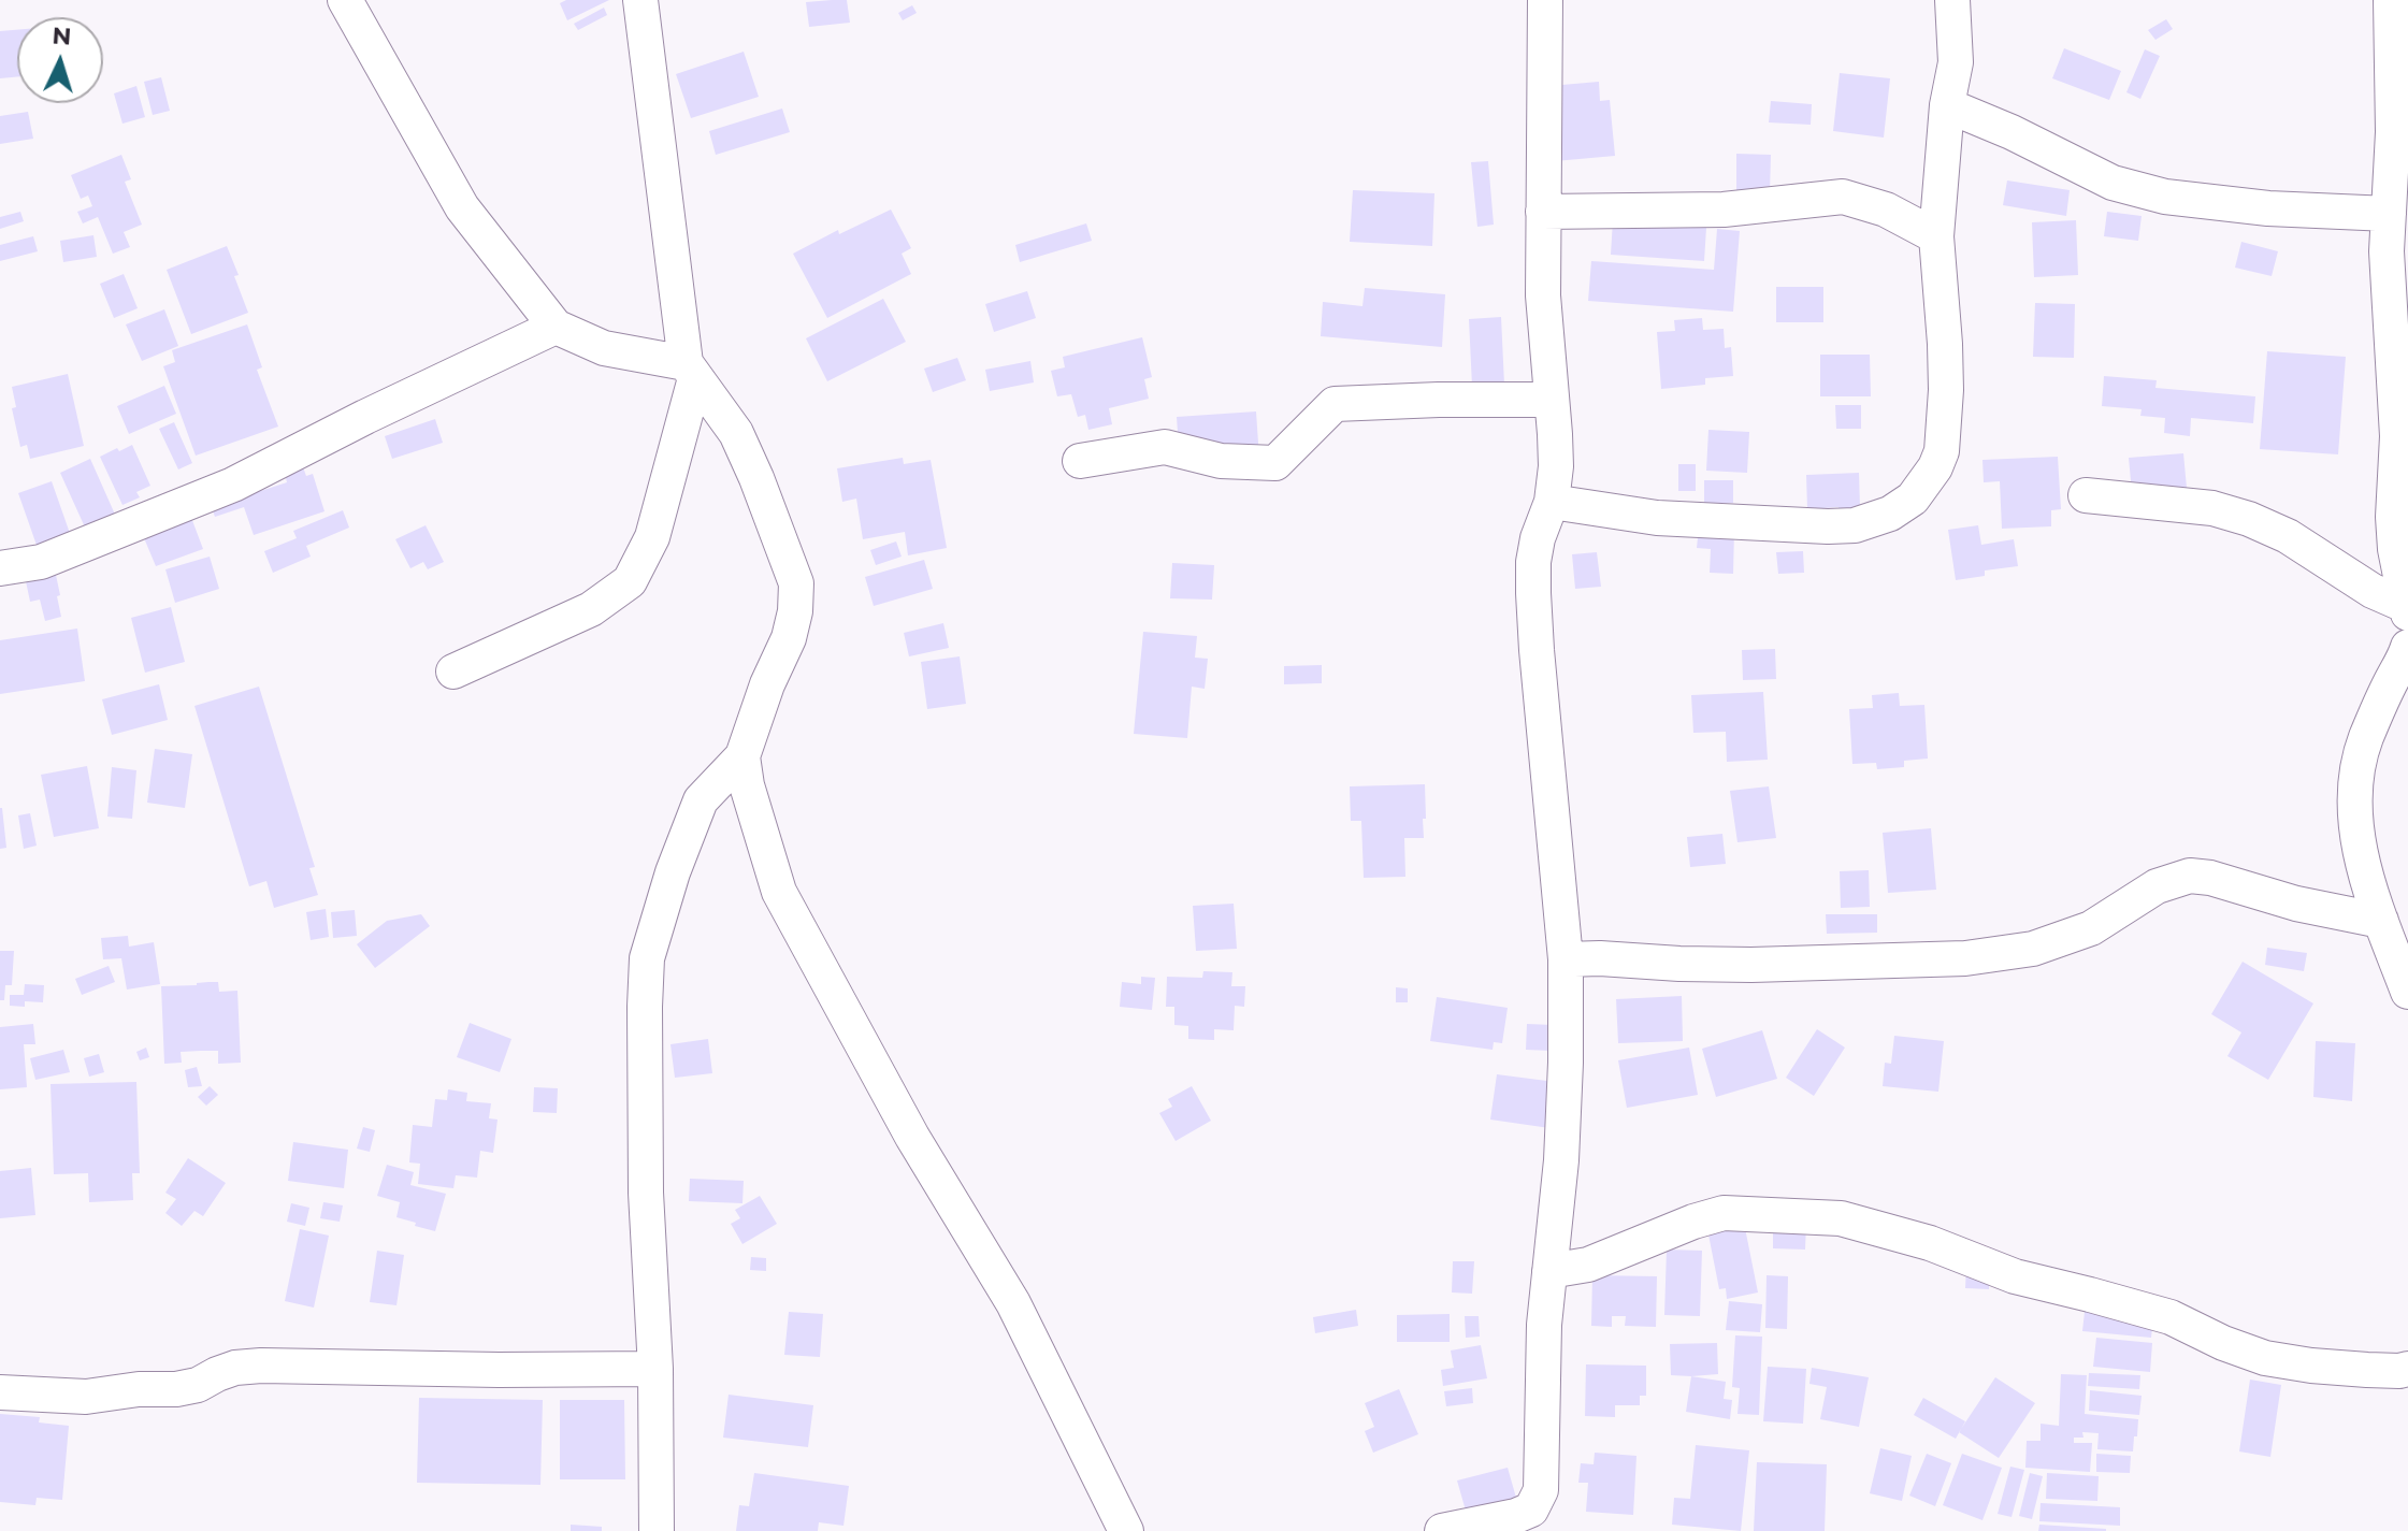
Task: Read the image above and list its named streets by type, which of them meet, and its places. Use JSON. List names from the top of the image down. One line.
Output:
{"north":"top"}
